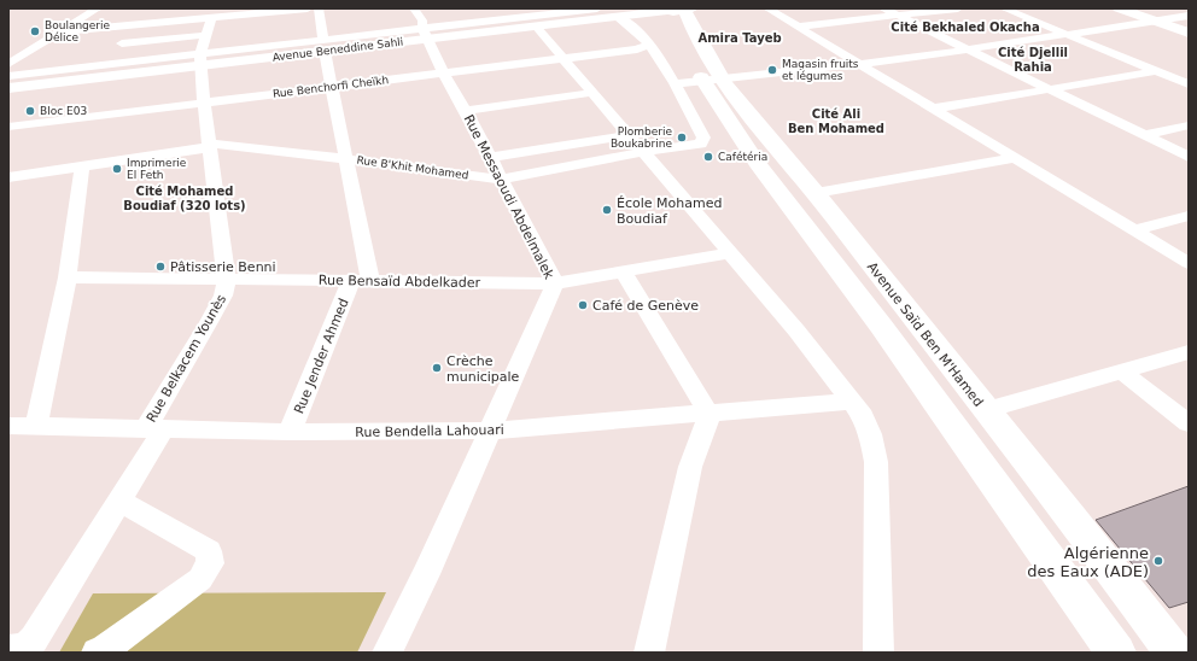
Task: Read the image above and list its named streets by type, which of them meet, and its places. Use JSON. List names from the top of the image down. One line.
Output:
{"streets":{"main road":["Avenue Saïd Ben M'Hamed"],"street":["Avenue Beneddine Sahli","Rue Benchorfi Cheïkh","Rue B'Khit Mohamed","Rue Messaoudi Abdelmalek","Rue Bensaïd Abdelkader","Rue Jender Ahmed","Rue Belkacem Younès","Rue Bendella Lahouari"]},"crossings":[["Avenue Beneddine Sahli","Rue Messaoudi Abdelmalek"],["Avenue Beneddine Sahli","Avenue Saïd Ben M'Hamed"],["Avenue Beneddine Sahli","Rue Belkacem Younès"],["Rue Benchorfi Cheïkh","Rue Messaoudi Abdelmalek"],["Rue Benchorfi Cheïkh","Rue Belkacem Younès"],["Rue B'Khit Mohamed","Rue Messaoudi Abdelmalek"],["Rue B'Khit Mohamed","Rue Belkacem Younès"],["Rue Messaoudi Abdelmalek","Rue Bensaïd Abdelkader"],["Rue Messaoudi Abdelmalek","Rue Bendella Lahouari"],["Rue Bensaïd Abdelkader","Rue Jender Ahmed"],["Rue Bensaïd Abdelkader","Rue Belkacem Younès"],["Rue Jender Ahmed","Rue Bendella Lahouari"],["Rue Belkacem Younès","Rue Bendella Lahouari"]],"districts":["Cité Bekhaled Okacha","Amira Tayeb","Cité Djellil Rahia","Cité Ali Ben Mohamed","Cité Mohamed Boudiaf (320 lots)"],"places":["Boulangerie Délice","Magasin fruits et légumes","Bloc E03","Plomberie Boukabrine","Cafétéria","Imprimerie El Feth","École Mohamed Boudiaf","Pâtisserie Benni","Café de Genève","Crèche municipale","Algérienne des Eaux (ADE)"]}
